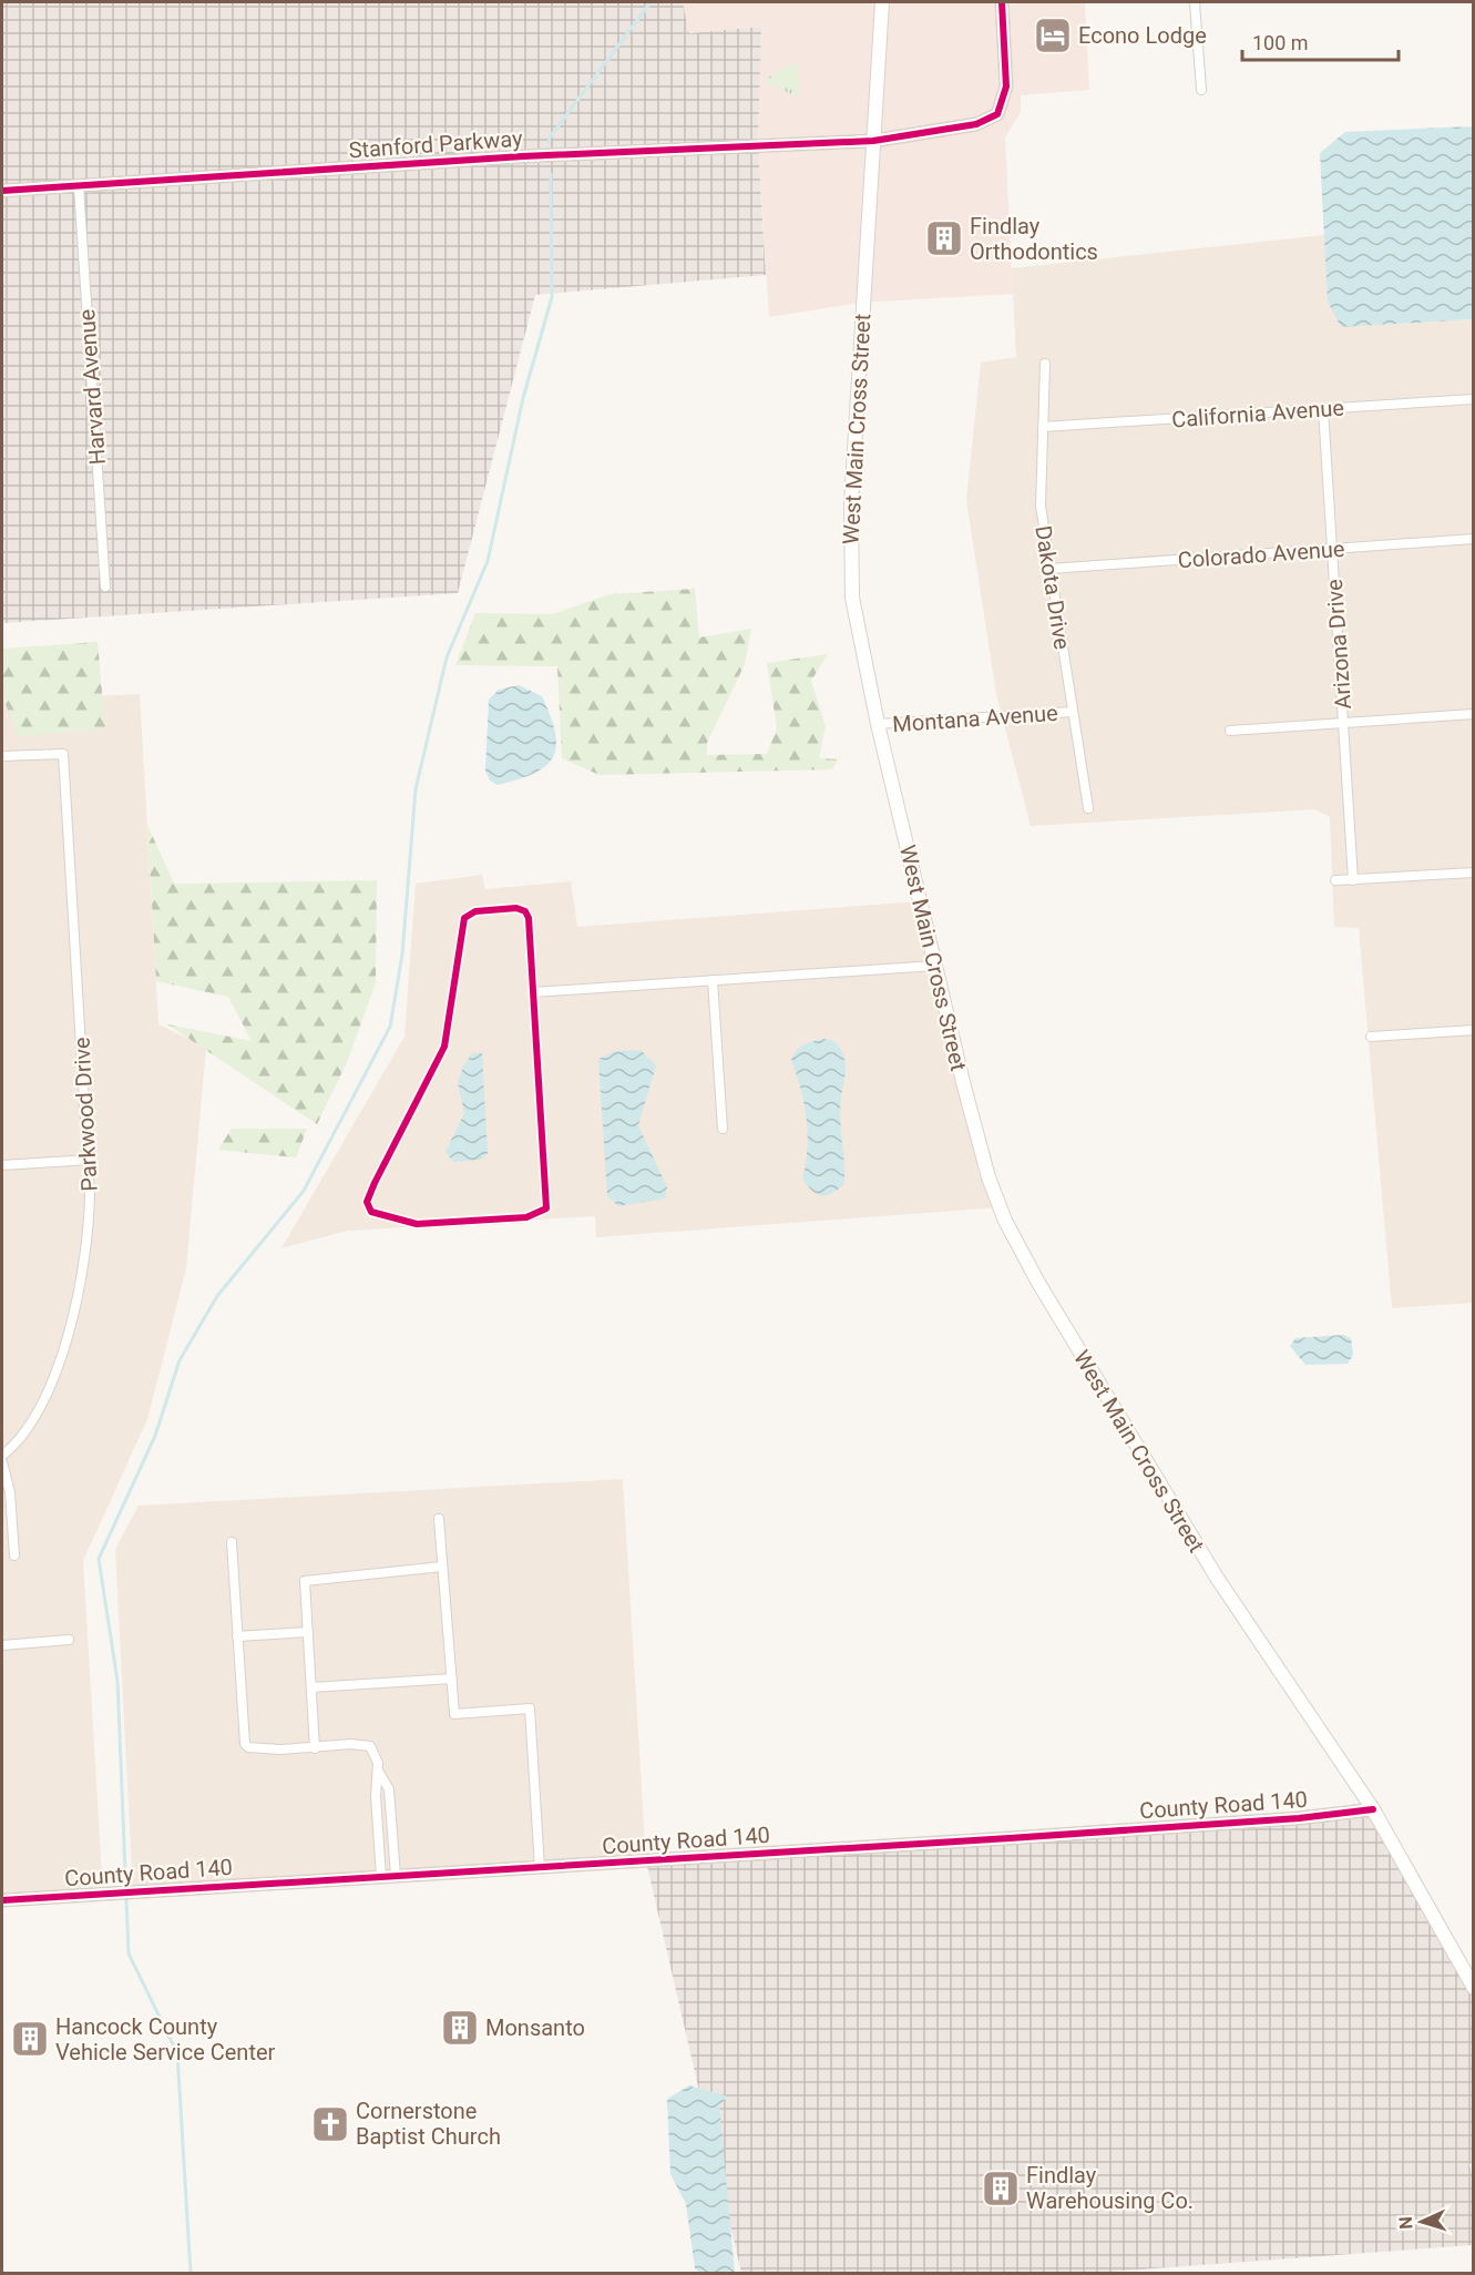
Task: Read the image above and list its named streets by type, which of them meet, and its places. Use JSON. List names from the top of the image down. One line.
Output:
{"streets":{"main road":["West Main Cross Street"],"street":["Stanford Parkway","Harvard Avenue","California Avenue","Colorado Avenue","Dakota Drive","Arizona Drive","Montana Avenue","Parkwood Drive","County Road 140"]},"crossings":[["Stanford Parkway","Harvard Avenue"],["Stanford Parkway","West Main Cross Street"],["California Avenue","Dakota Drive"],["California Avenue","Arizona Drive"],["West Main Cross Street","Montana Avenue"],["West Main Cross Street","County Road 140"],["Colorado Avenue","Dakota Drive"],["Colorado Avenue","Arizona Drive"],["Dakota Drive","Montana Avenue"]],"places":{"hotel":["Econo Lodge"],"building":["Findlay Orthodontics","Monsanto","Hancock County Vehicle Service Center","Findlay Warehousing Co."],"church":["Cornerstone Baptist Church"]},"scale_bar":"100 m","north":"left"}
